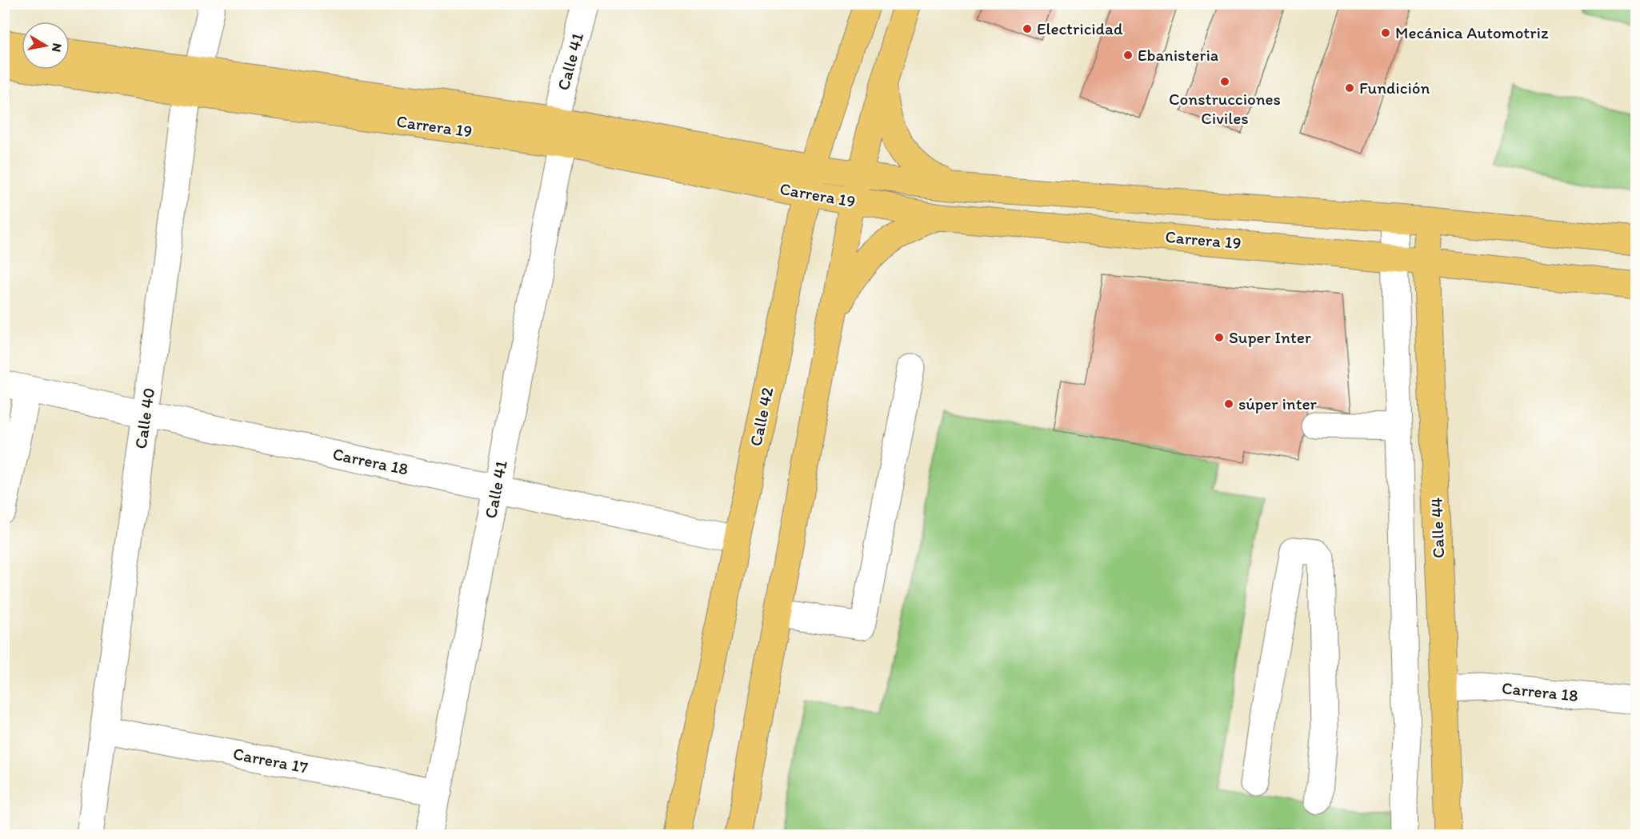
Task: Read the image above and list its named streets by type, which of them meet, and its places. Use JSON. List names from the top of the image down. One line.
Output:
{"streets":{"main road":["Carrera 19","Calle 42","Calle 44"],"street":["Calle 41","Calle 40","Carrera 18","Carrera 17"]},"crossings":[["Calle 41","Carrera 19"],["Calle 41","Carrera 18"],["Calle 41","Carrera 17"],["Carrera 19","Calle 42"],["Carrera 19","Calle 40"],["Carrera 19","Calle 44"],["Calle 42","Carrera 18"],["Calle 40","Carrera 18"],["Calle 40","Carrera 17"],["Carrera 18","Calle 44"]],"places":["Electricidad","Mecánica Automotriz","Ebanisteria","Construcciones Civiles","Fundición","Super Inter","súper inter"],"north":"right"}
